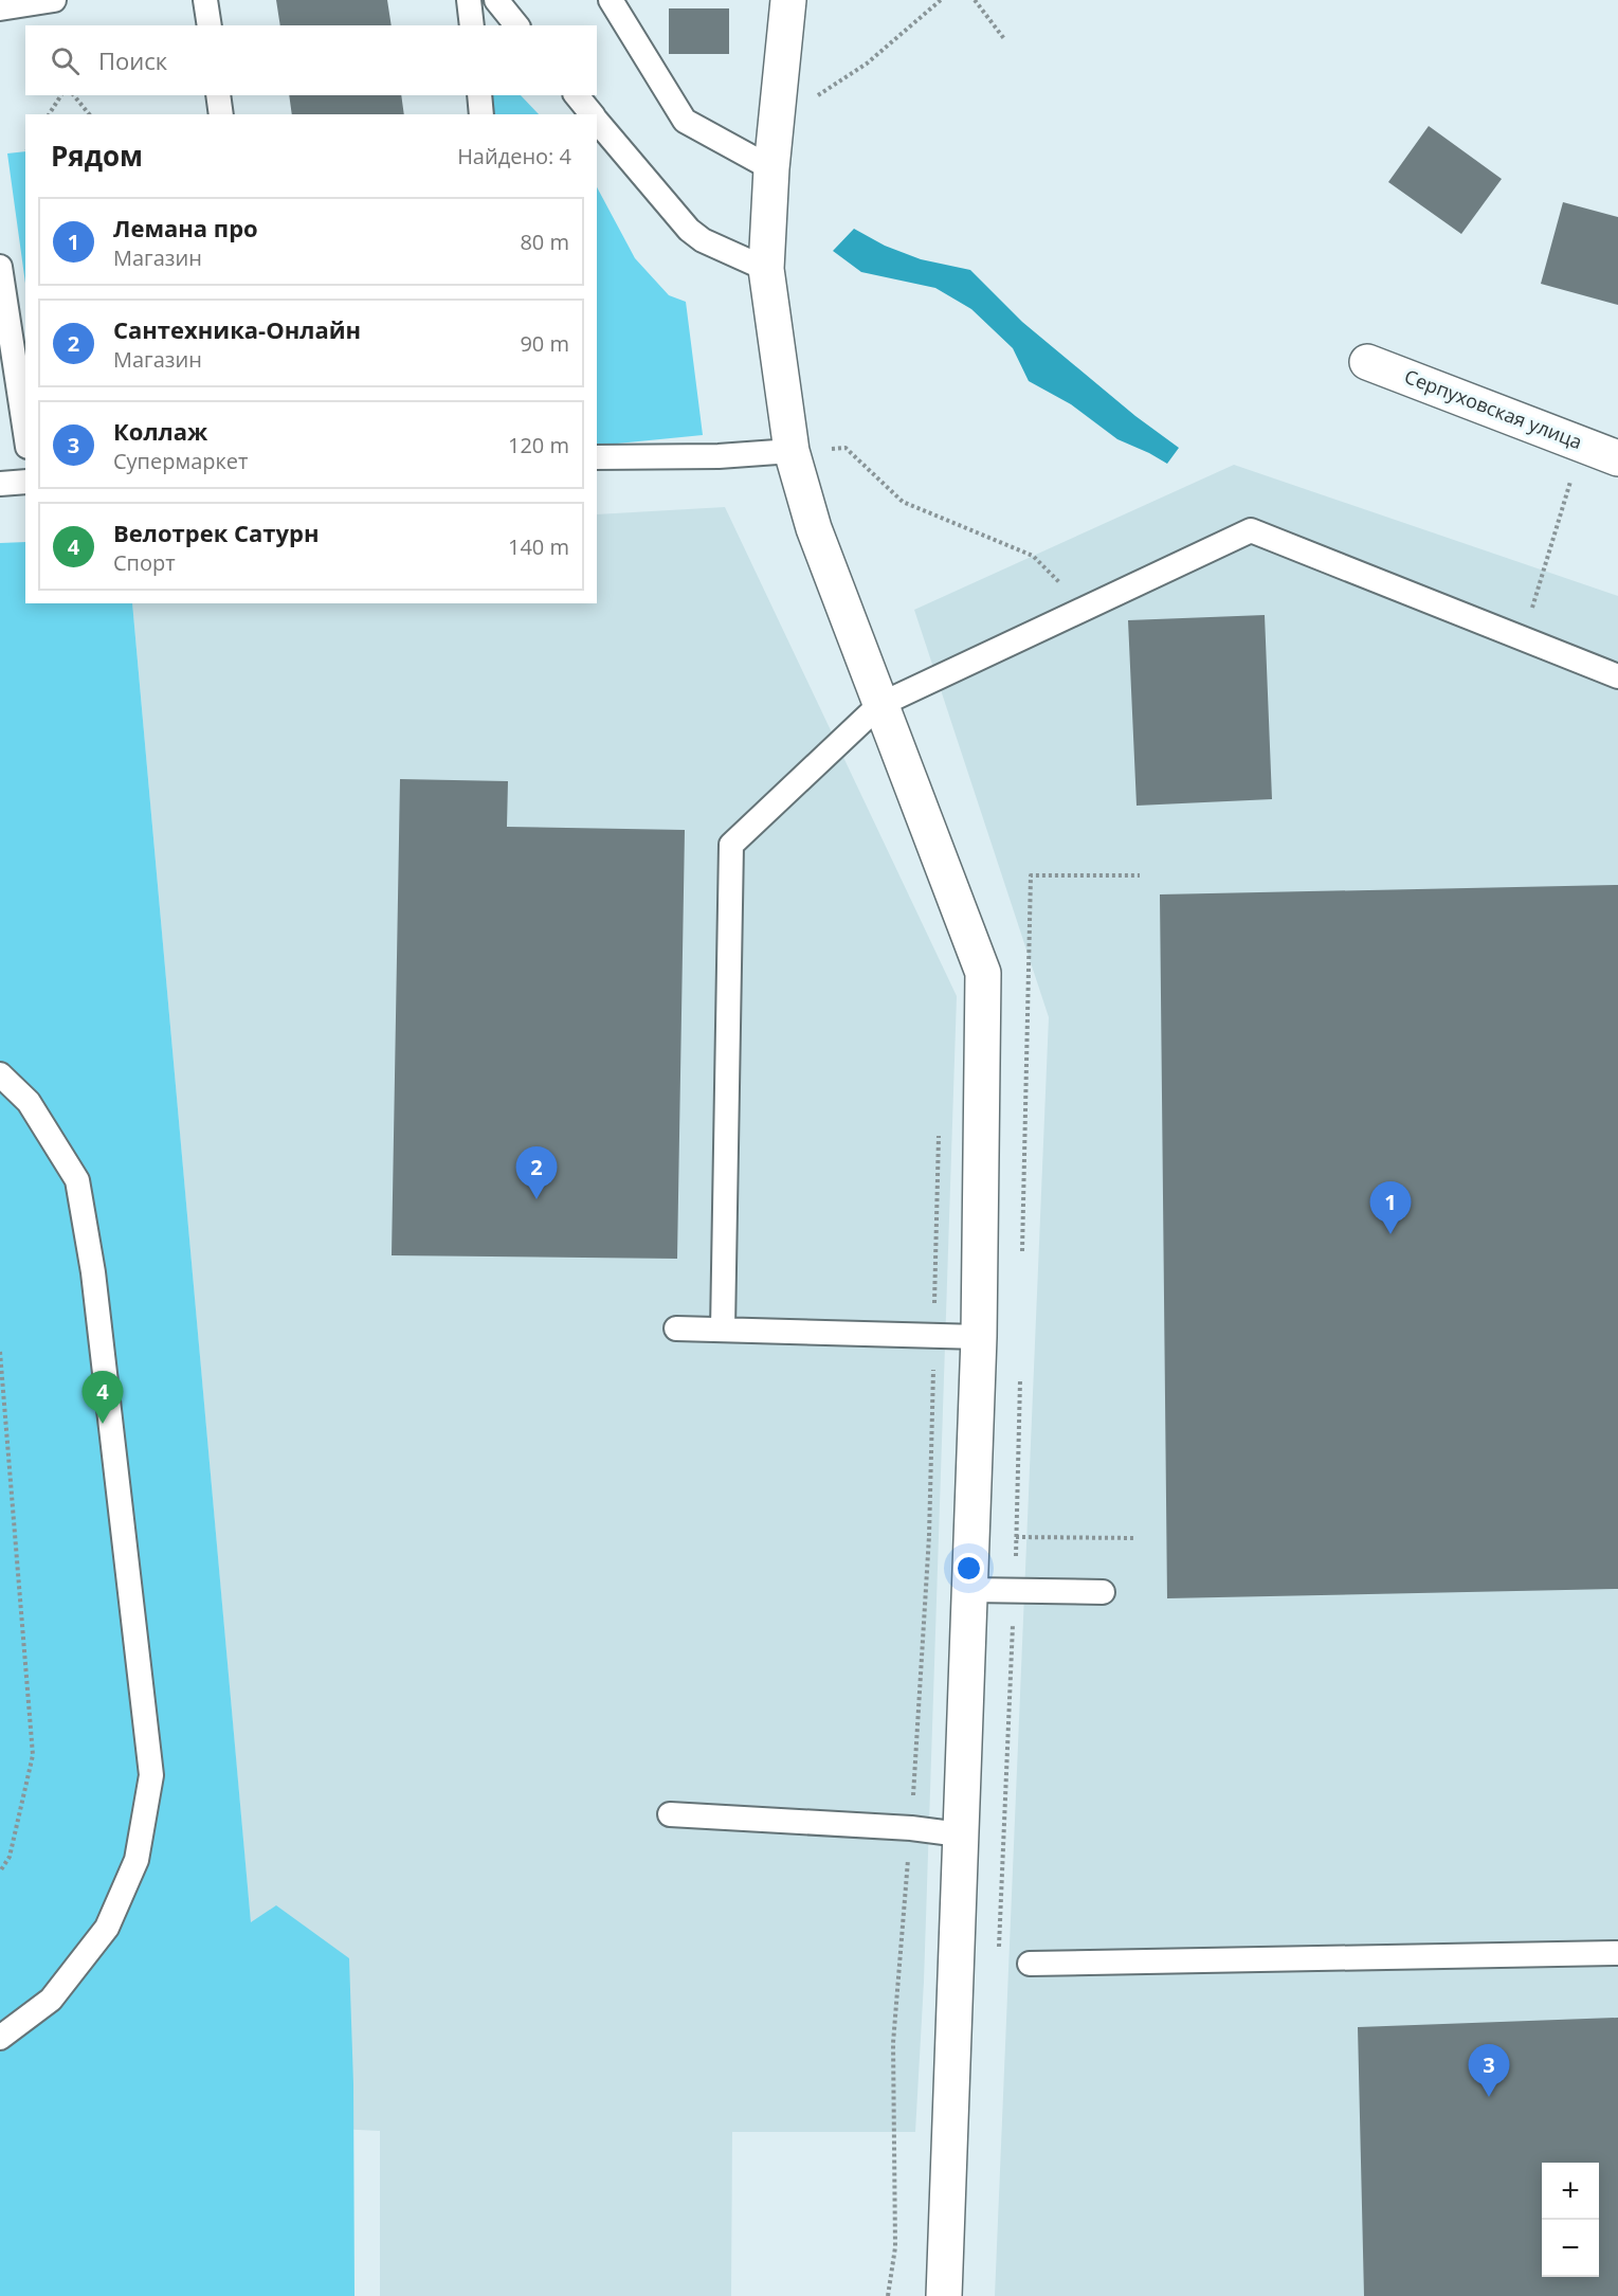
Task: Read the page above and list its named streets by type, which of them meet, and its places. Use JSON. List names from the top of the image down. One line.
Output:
{"streets":{"street":["Серпуховская улица"]},"page":{"search":"Поиск","heading":["Рядом","Найдено: 4"],"list":[{"mark":"1","name":"Лемана про","note":"Магазин","value":"80 m"},{"mark":"2","name":"Сантехника-Онлайн","note":"Магазин","value":"90 m"},{"mark":"3","name":"Коллаж","note":"Супермаркет","value":"120 m"},{"mark":"4","name":"Велотрек Сатурн","note":"Спорт","value":"140 m"}],"pins":["2","1","4","3"],"map_buttons":["+","−"]}}
